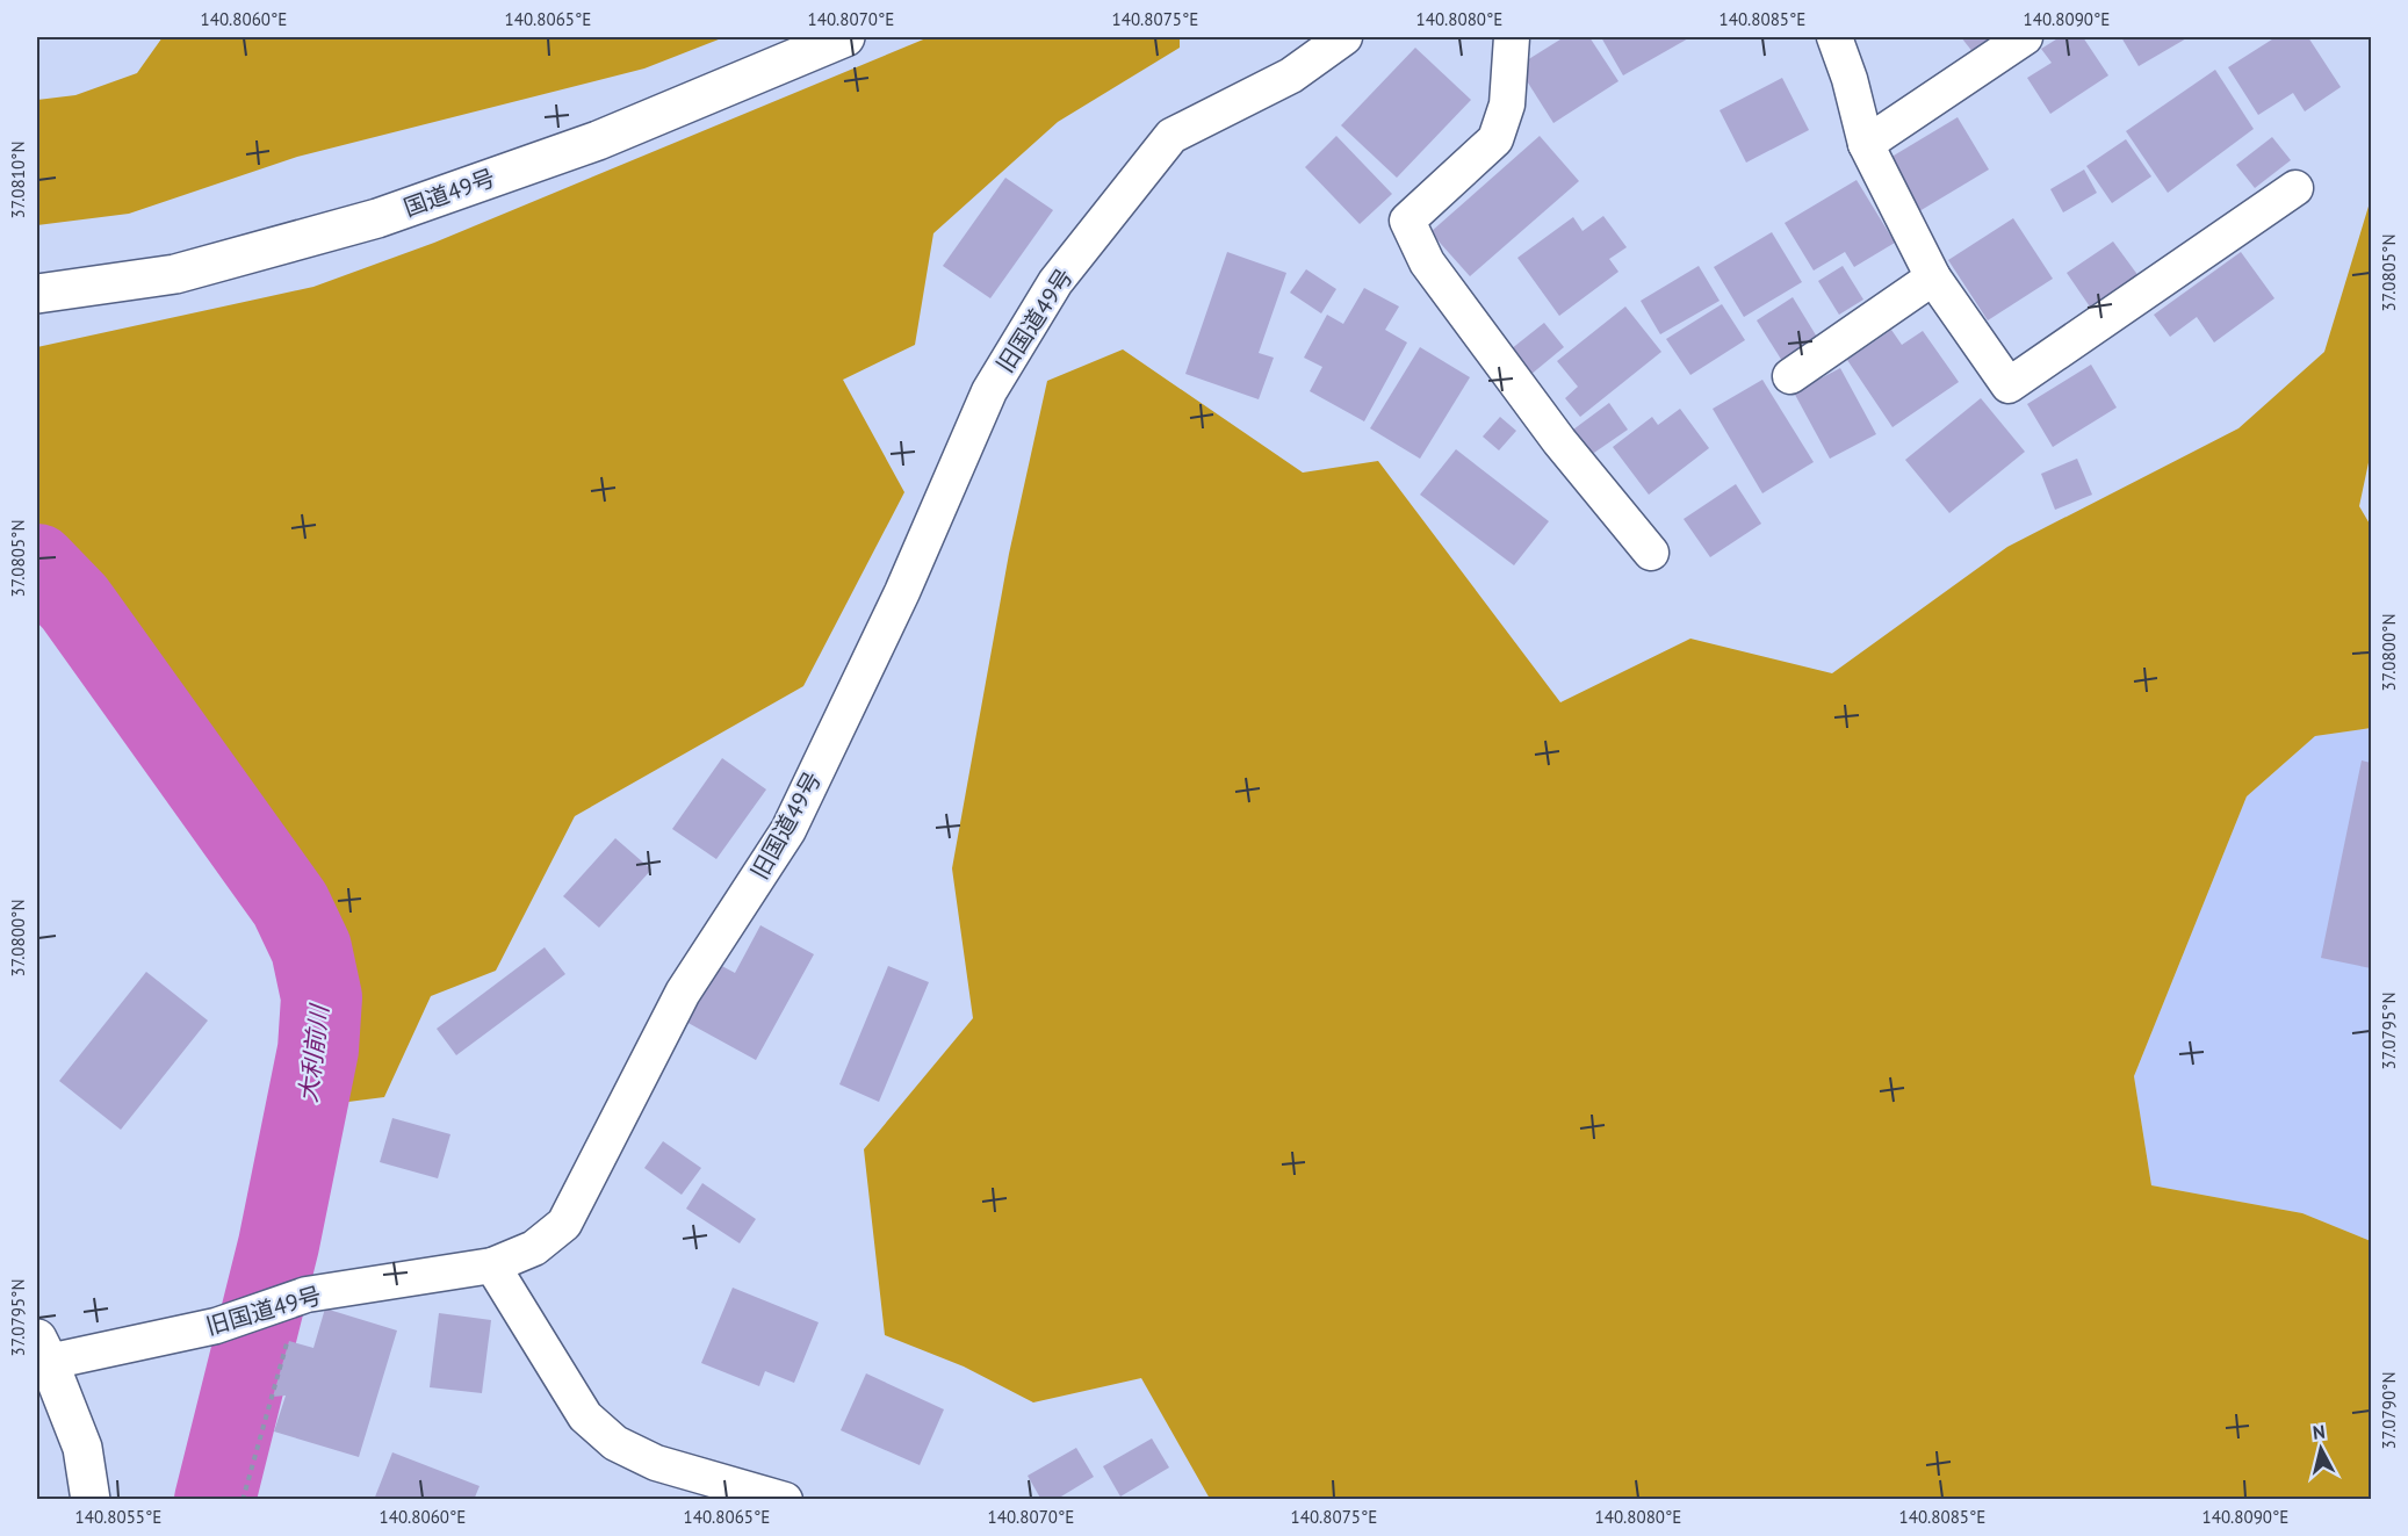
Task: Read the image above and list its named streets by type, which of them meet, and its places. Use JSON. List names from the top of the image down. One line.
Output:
{"streets":{"main road":["国道49号"],"street":["旧国道49号"]},"water":["大利前川"],"north":"top","coordinates":["140.8060°E","140.8065°E","140.8070°E","140.8075°E","140.8080°E","140.8085°E","140.8090°E","37.0810°N","37.0805°N","37.0800°N","37.0795°N","37.0790°N","140.8055°E"]}
